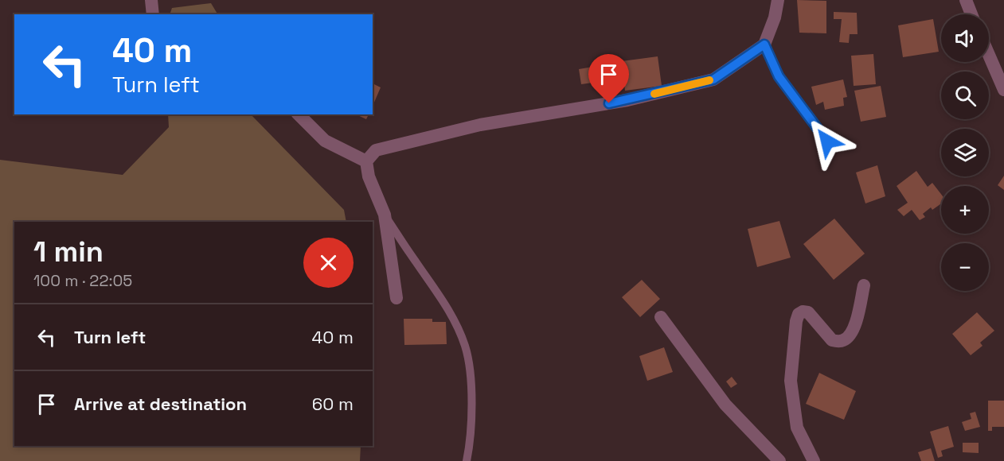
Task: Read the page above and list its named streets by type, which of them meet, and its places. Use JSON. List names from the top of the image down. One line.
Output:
{"page":{"map_buttons":["+","−"],"turn":["40 m","Turn left"],"heading":["1 min","100 m · 22:05"],"list":[{"name":"Turn left","value":"40 m"},{"name":"Arrive at destination","value":"60 m"}]}}
